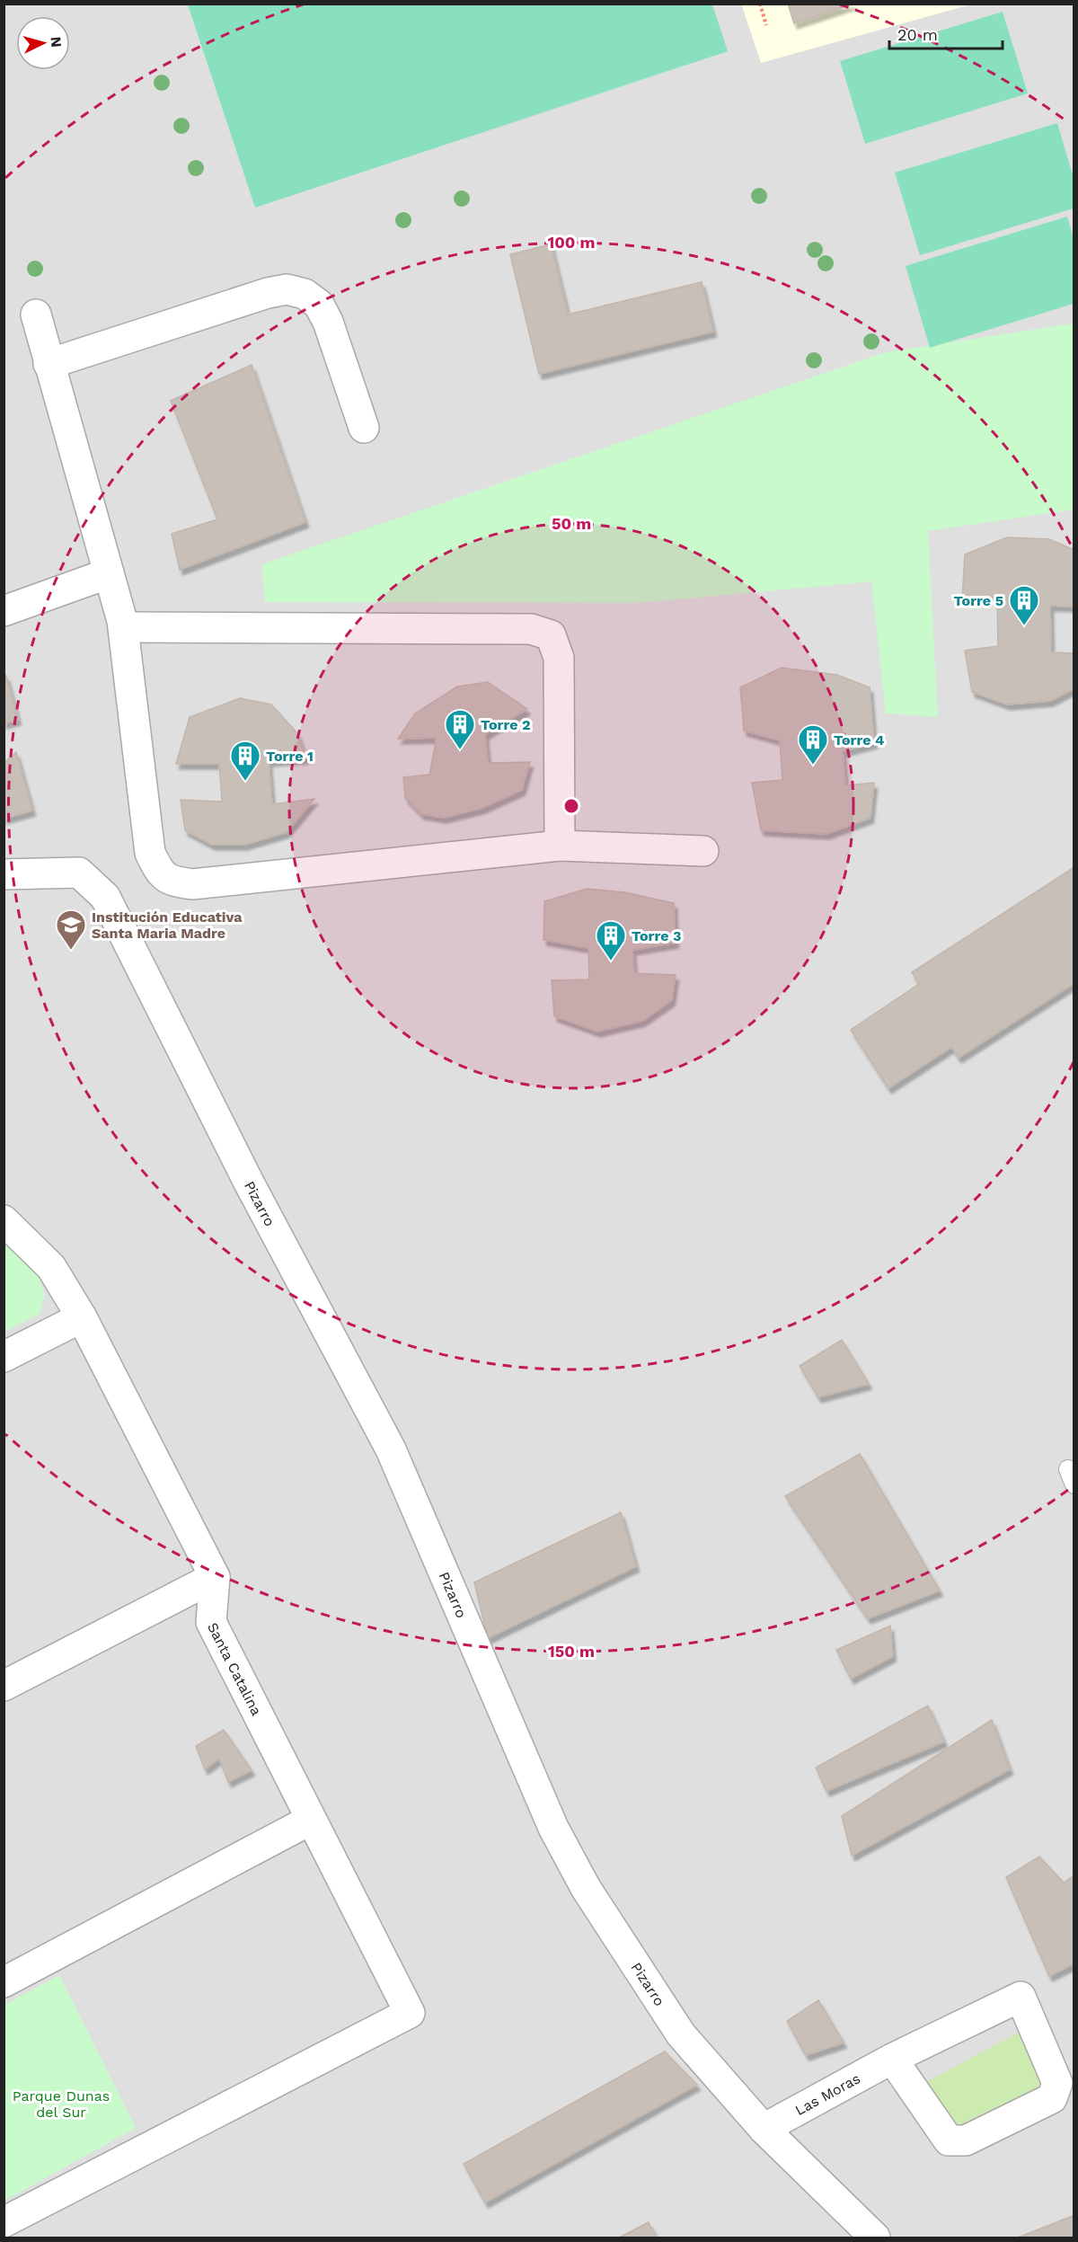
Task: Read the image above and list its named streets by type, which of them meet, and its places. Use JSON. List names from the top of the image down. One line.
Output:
{"streets":{"street":["Pizarro","Santa Catalina","Las Moras"]},"crossings":[["Pizarro","Las Moras"]],"parks":["Parque Dunas del Sur"],"places":{"building":["Torre 5","Torre 2","Torre 4","Torre 1","Torre 3"],"school or university":["Institución Educativa Santa Maria Madre"]},"scale_bar":"20 m","north":"right","rings":["100 m","50 m","150 m"]}
